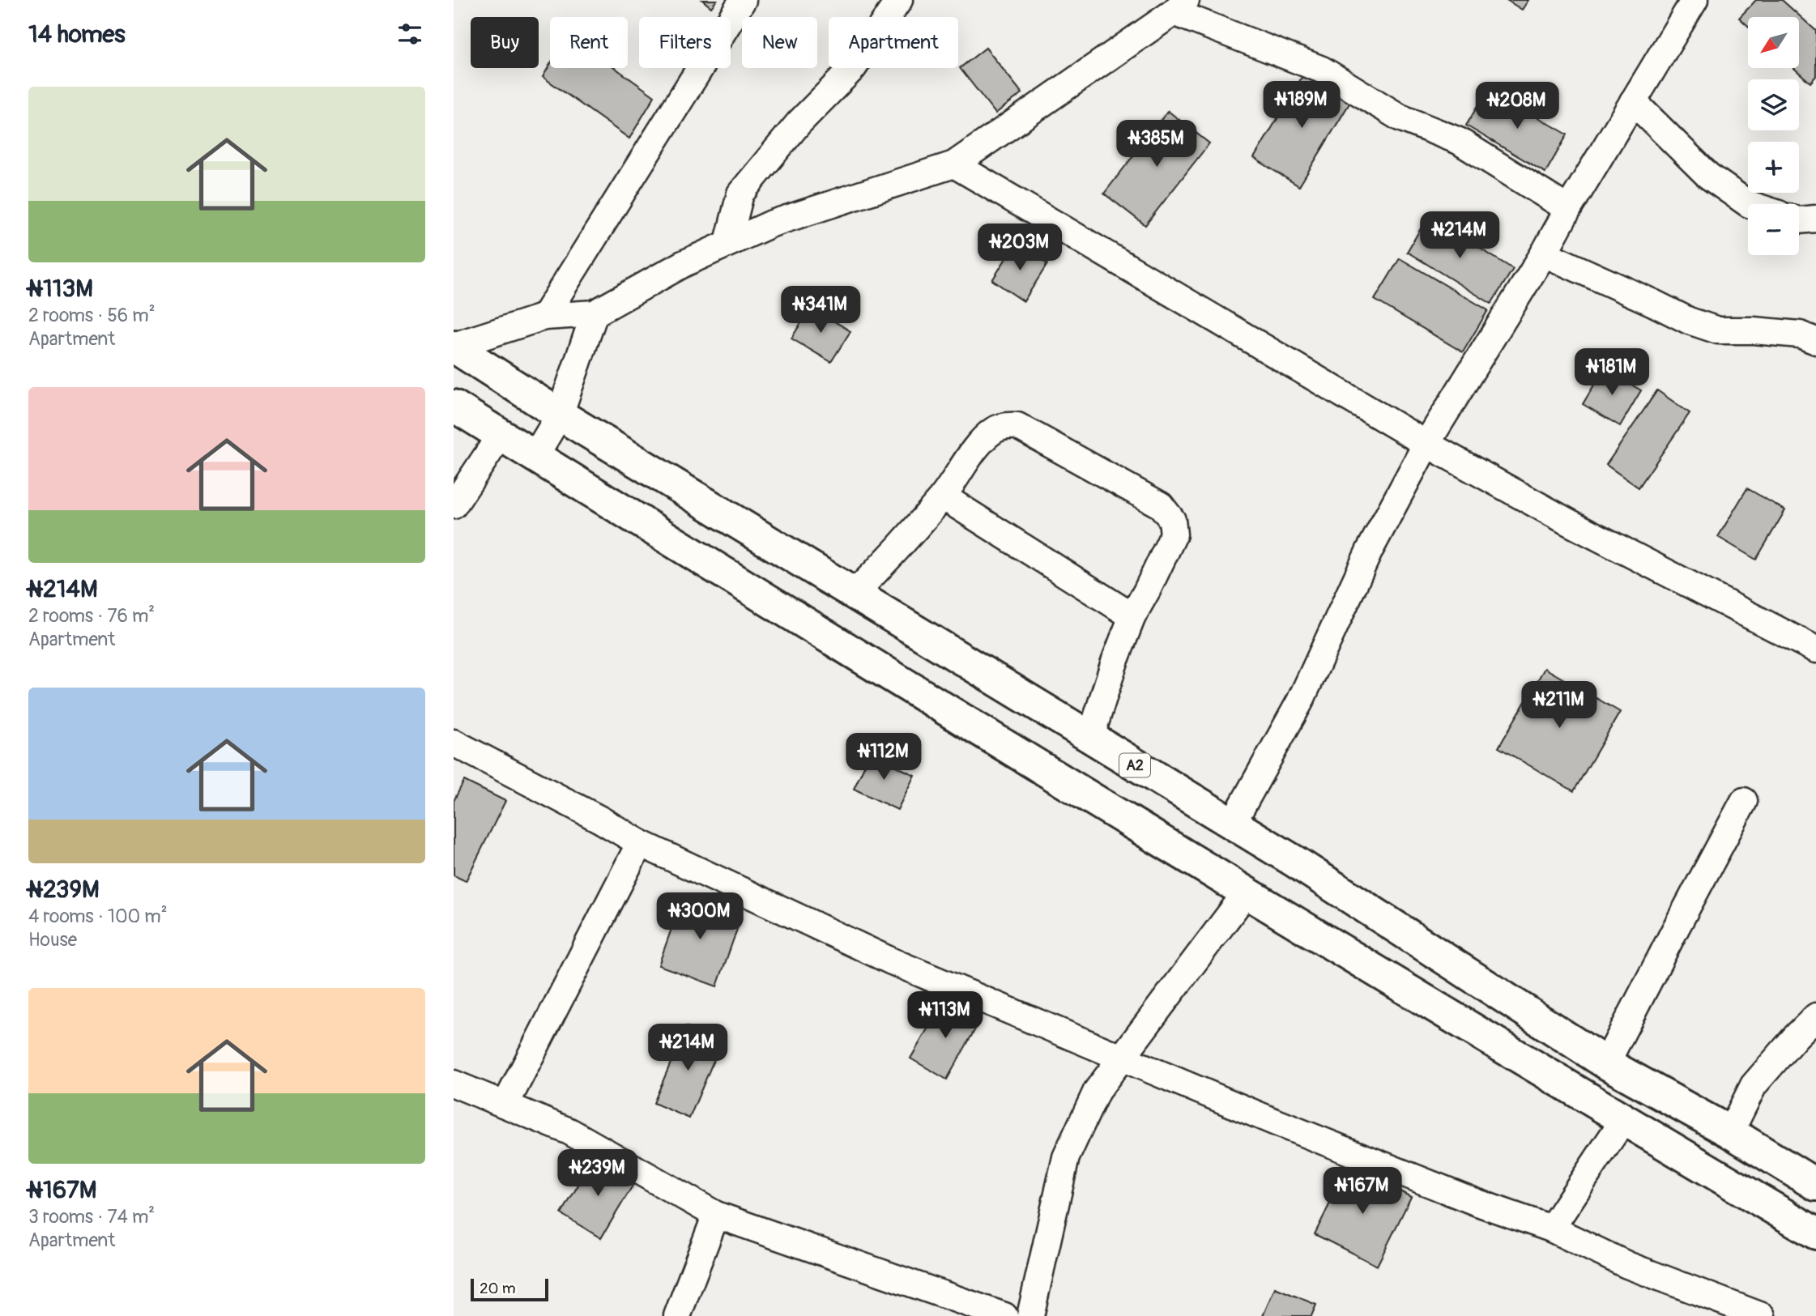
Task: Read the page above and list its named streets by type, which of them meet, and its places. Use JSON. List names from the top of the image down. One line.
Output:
{"streets":{"highway":["A2"]},"scale_bar":"20 m","north":"bottom left","page":{"heading":"14 homes","map_buttons":["+","−"],"chip":["Buy","Rent","Filters","New","Apartment"],"list":[{"name":"₦113M","note":"2 rooms · 56 m² · Apartment"},{"name":"₦214M","note":"2 rooms · 76 m² · Apartment"},{"name":"₦239M","note":"4 rooms · 100 m² · House"},{"name":"₦167M","note":"3 rooms · 74 m² · Apartment"}],"price":["₦189M","₦208M","₦385M","₦214M","₦203M","₦341M","₦181M","₦211M","₦112M","₦300M","₦113M","₦214M","₦239M","₦167M"],"scale":"20 m"}}
